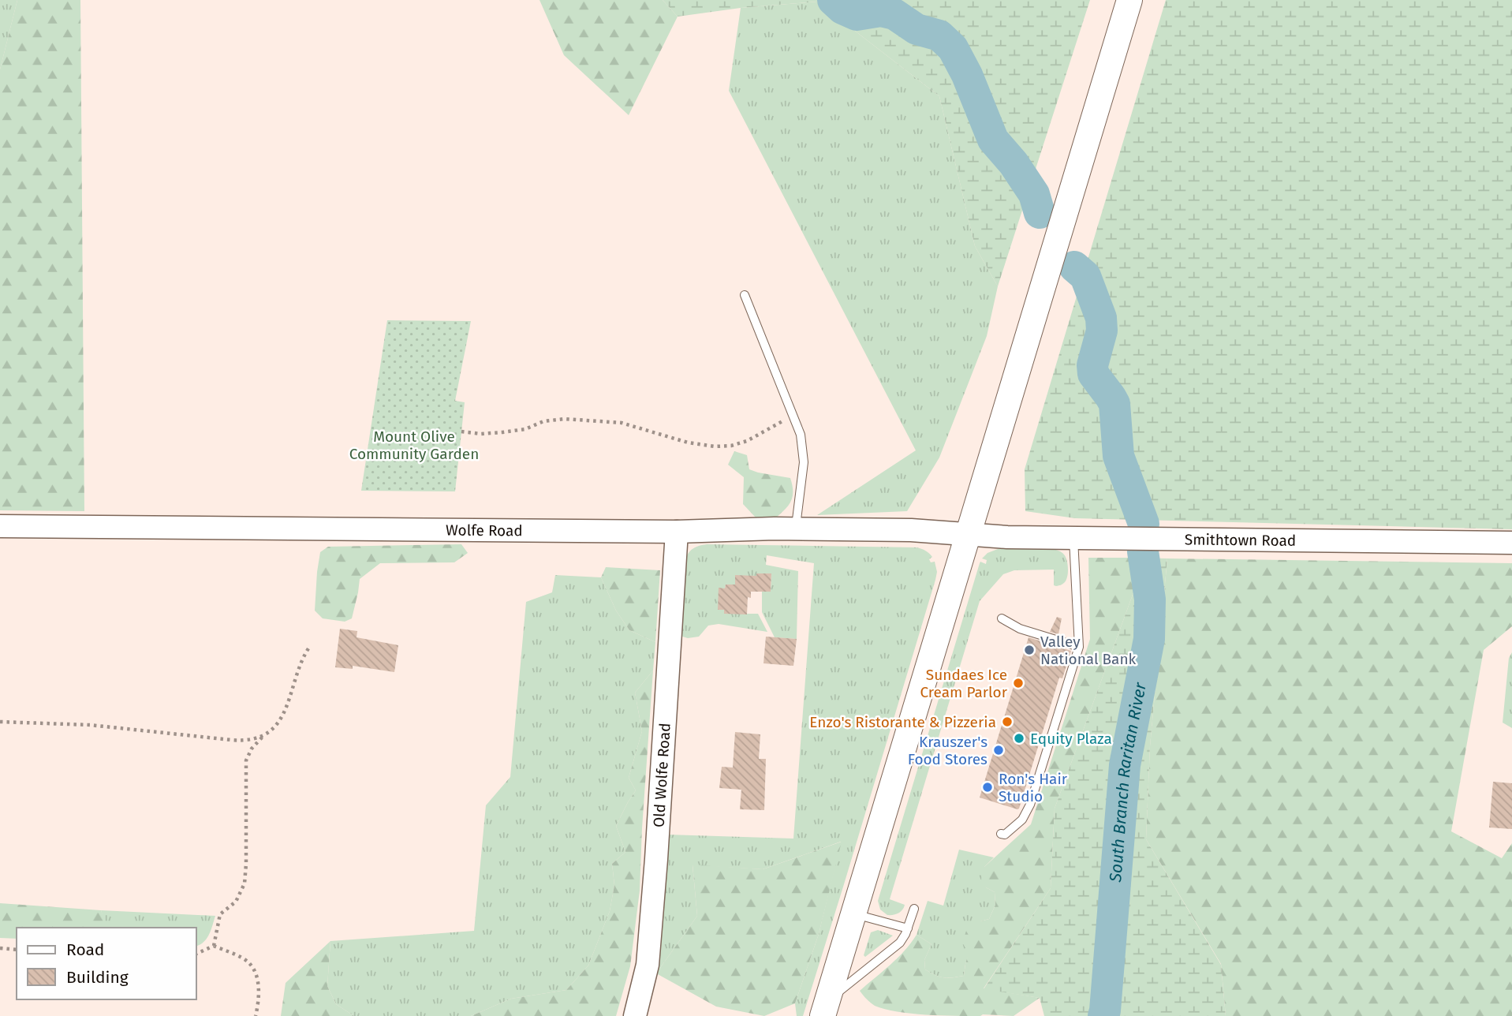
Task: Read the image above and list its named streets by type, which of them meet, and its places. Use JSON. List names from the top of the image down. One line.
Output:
{"streets":{"street":["Wolfe Road","Smithtown Road","Old Wolfe Road"]},"crossings":[["Wolfe Road","Smithtown Road"],["Wolfe Road","Old Wolfe Road"]],"water":["South Branch Raritan River"],"parks":["Mount Olive Community Garden"],"places":["Valley National Bank","Sundaes Ice Cream Parlor","Enzo's Ristorante & Pizzeria","Equity Plaza","Krauszer's Food Stores","Ron's Hair Studio"],"legend":["Road","Building"]}
